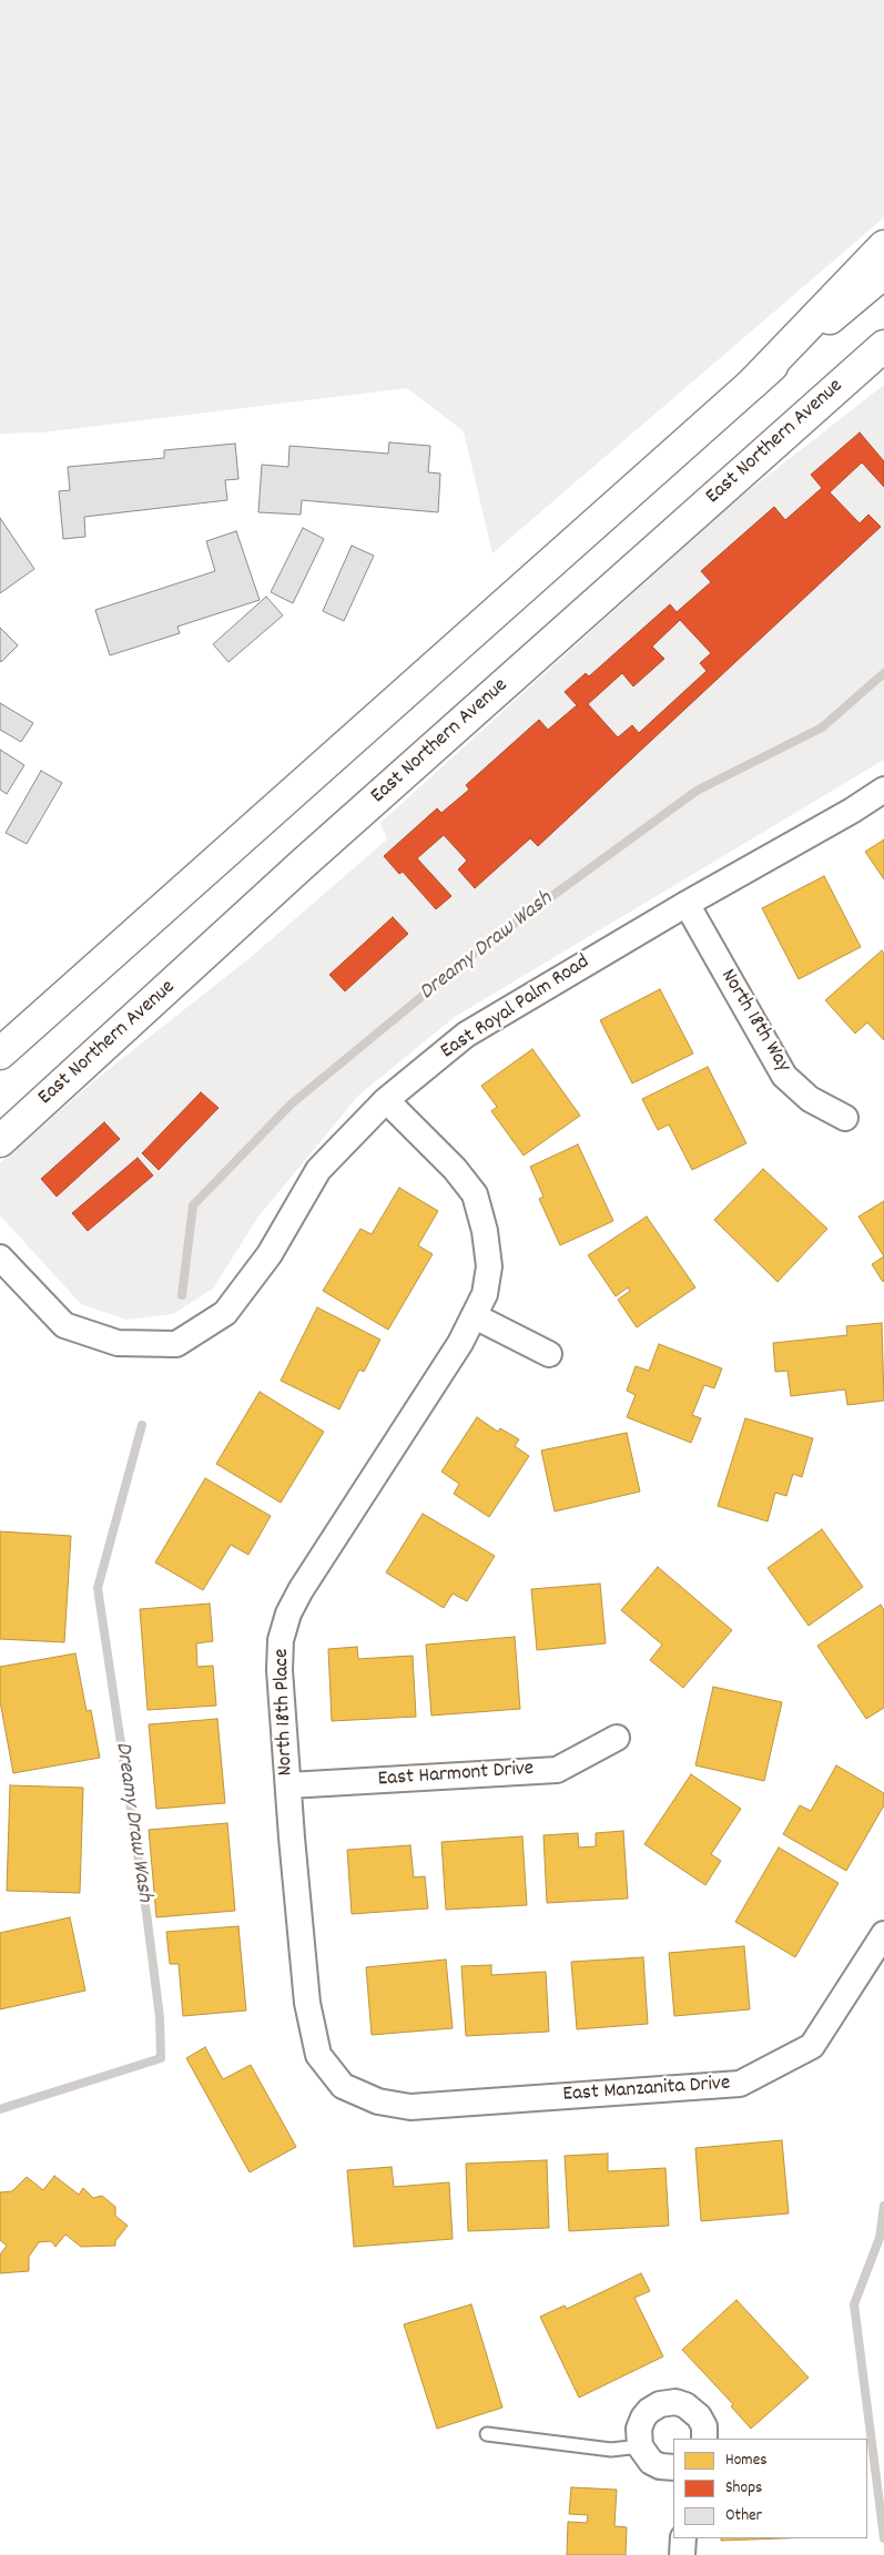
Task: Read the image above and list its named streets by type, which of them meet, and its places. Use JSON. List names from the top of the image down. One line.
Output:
{"streets":{"main road":["East Northern Avenue"],"street":["East Royal Palm Road","North 18th Way","North 18th Place","East Harmont Drive","East Manzanita Drive"]},"crossings":[["East Royal Palm Road","North 18th Way"],["East Royal Palm Road","North 18th Place"],["North 18th Place","East Harmont Drive"],["North 18th Place","East Manzanita Drive"]],"water":["Dreamy Draw Wash"],"legend":["Homes","Shops","Other"]}
